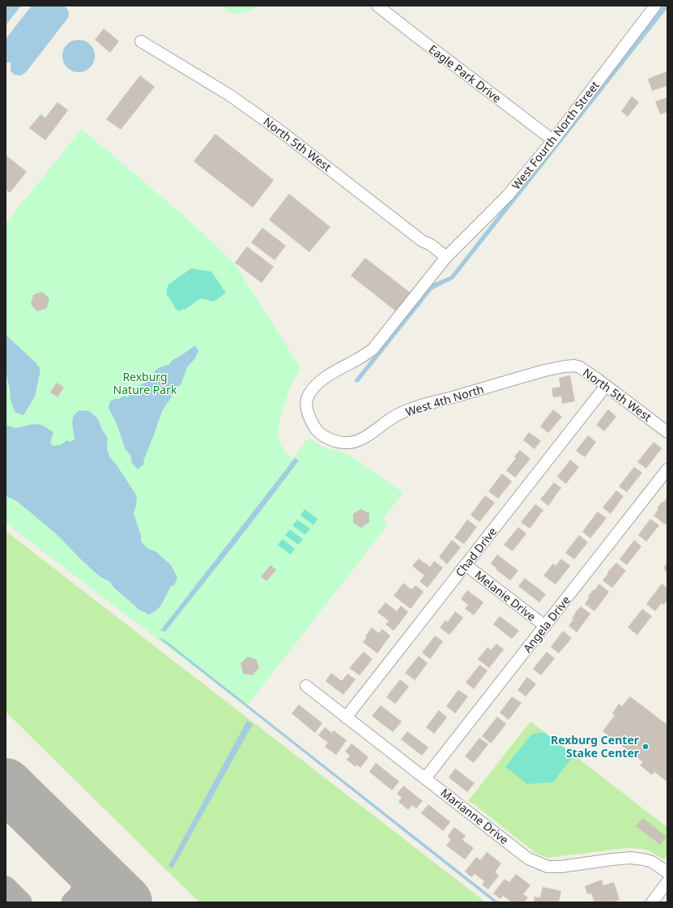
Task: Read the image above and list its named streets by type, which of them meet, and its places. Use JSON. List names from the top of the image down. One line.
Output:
{"streets":{"street":["Eagle Park Drive","West Fourth North Street","North 5th West","West 4th North","Chad Drive","Melanie Drive","Angela Drive","Marianne Drive"]},"crossings":[["Eagle Park Drive","West Fourth North Street"],["West Fourth North Street","North 5th West"],["West Fourth North Street","West 4th North"],["North 5th West","West 4th North"],["North 5th West","Chad Drive"],["Chad Drive","Melanie Drive"],["Chad Drive","Marianne Drive"],["Melanie Drive","Angela Drive"],["Angela Drive","Marianne Drive"]],"parks":["Rexburg Nature Park"],"places":["Rexburg Center Stake Center"]}
